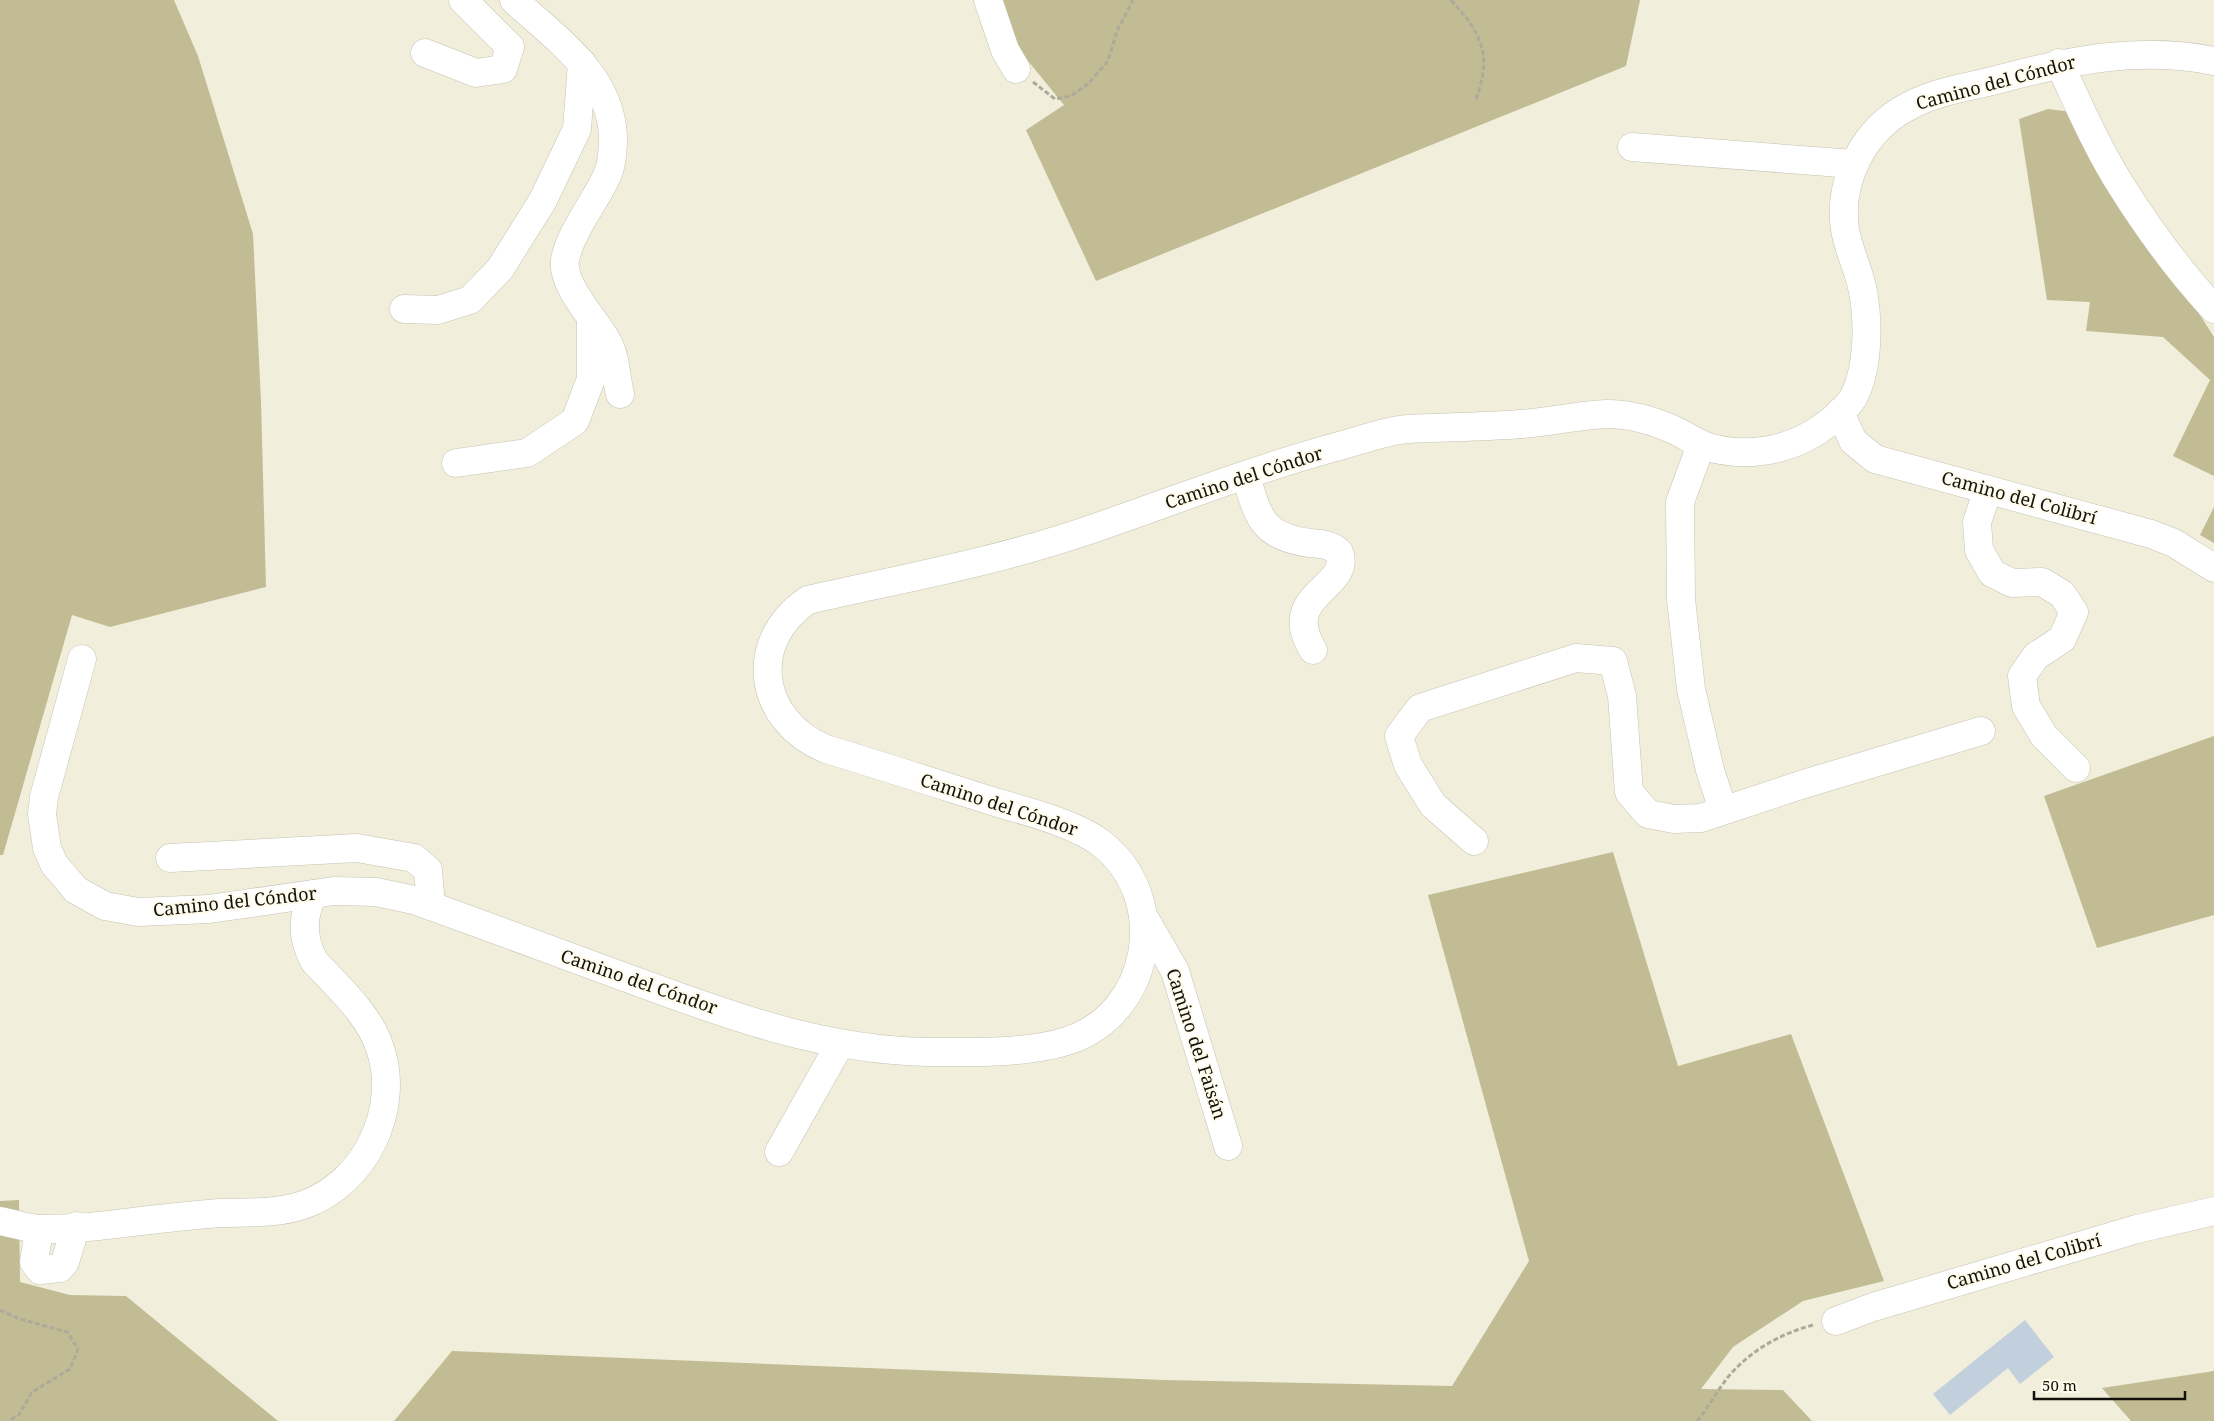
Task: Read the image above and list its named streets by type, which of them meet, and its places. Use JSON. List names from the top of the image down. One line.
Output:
{"streets":{"street":["Camino del Cóndor","Camino del Colibrí","Camino del Faisán"]},"crossings":[["Camino del Cóndor","Camino del Colibrí"],["Camino del Cóndor","Camino del Faisán"]],"scale_bar":"50 m"}
